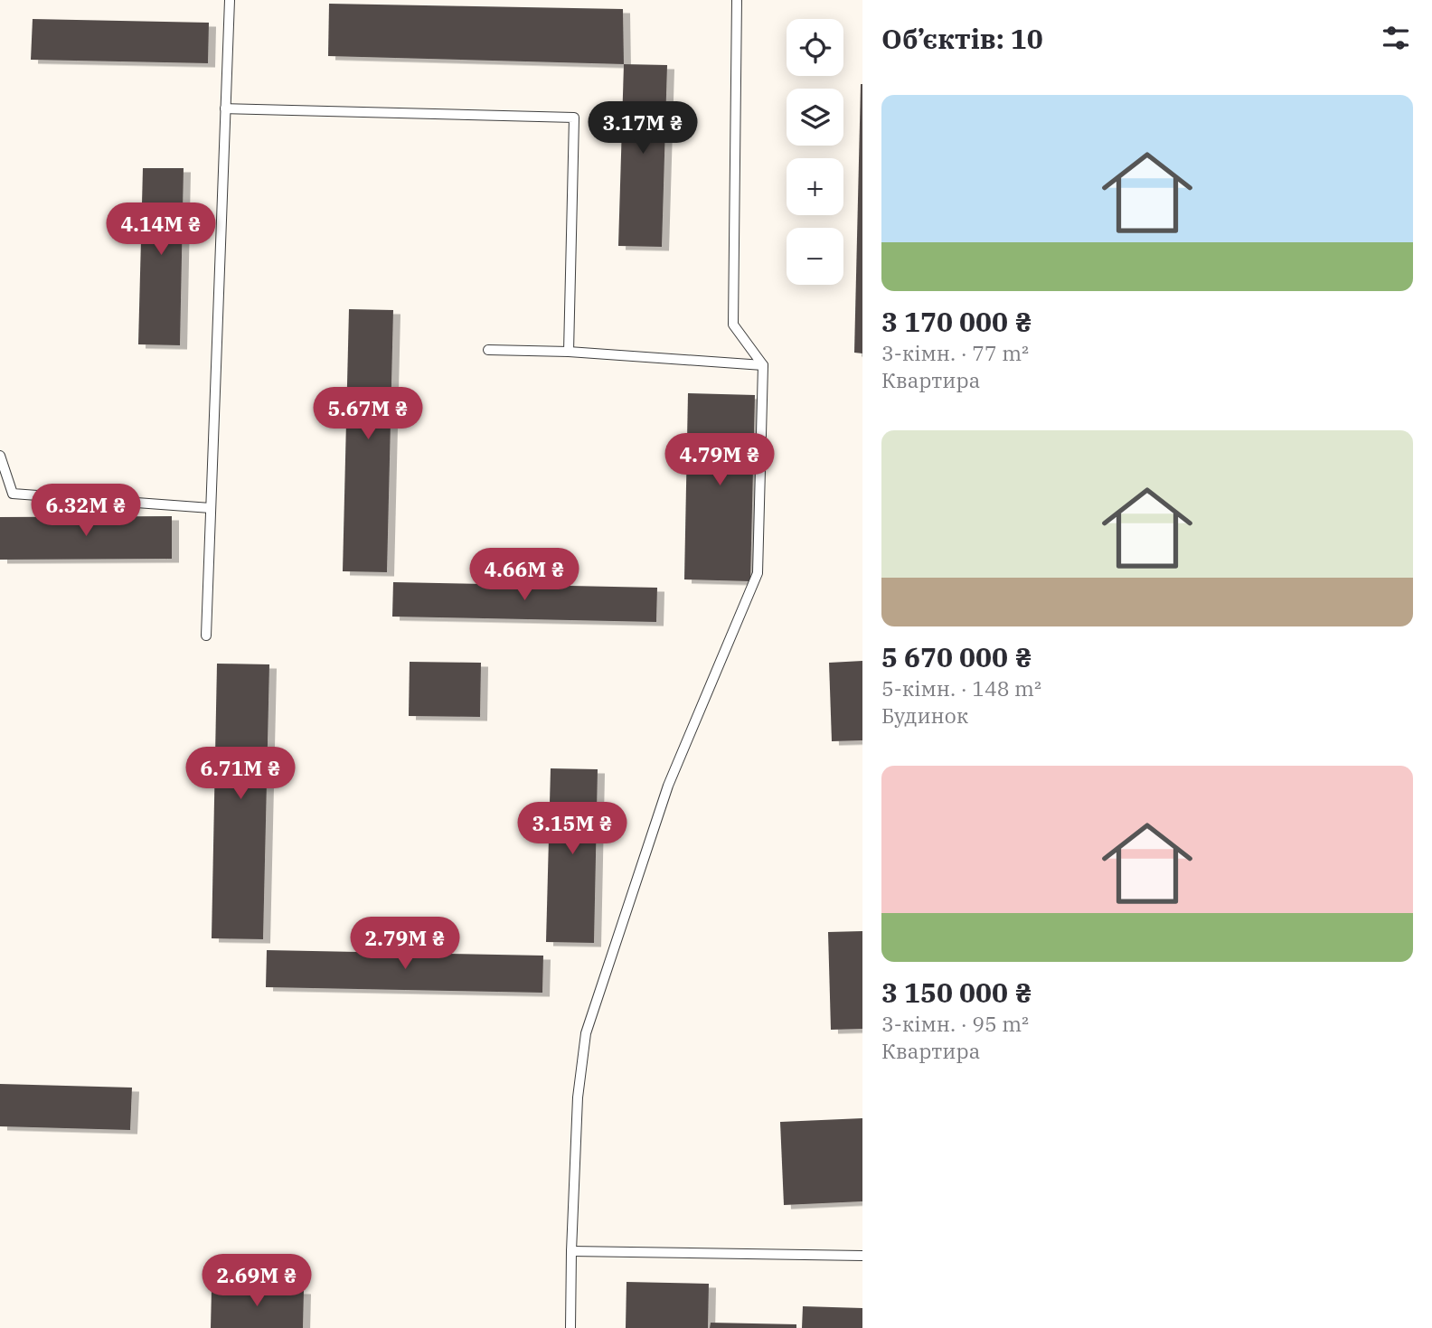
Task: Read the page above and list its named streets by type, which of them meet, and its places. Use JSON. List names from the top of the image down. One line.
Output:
{"page":{"heading":"Об’єктів: 10","map_buttons":["+","−"],"list":[{"name":"3 170 000 ₴","note":"3-кімн. · 77 m² · Квартира"},{"name":"5 670 000 ₴","note":"5-кімн. · 148 m² · Будинок"},{"name":"3 150 000 ₴","note":"3-кімн. · 95 m² · Квартира"}],"price":["3.17M ₴","4.14M ₴","5.67M ₴","4.79M ₴","6.32M ₴","4.66M ₴","6.71M ₴","3.15M ₴","2.79M ₴","2.69M ₴"]}}
